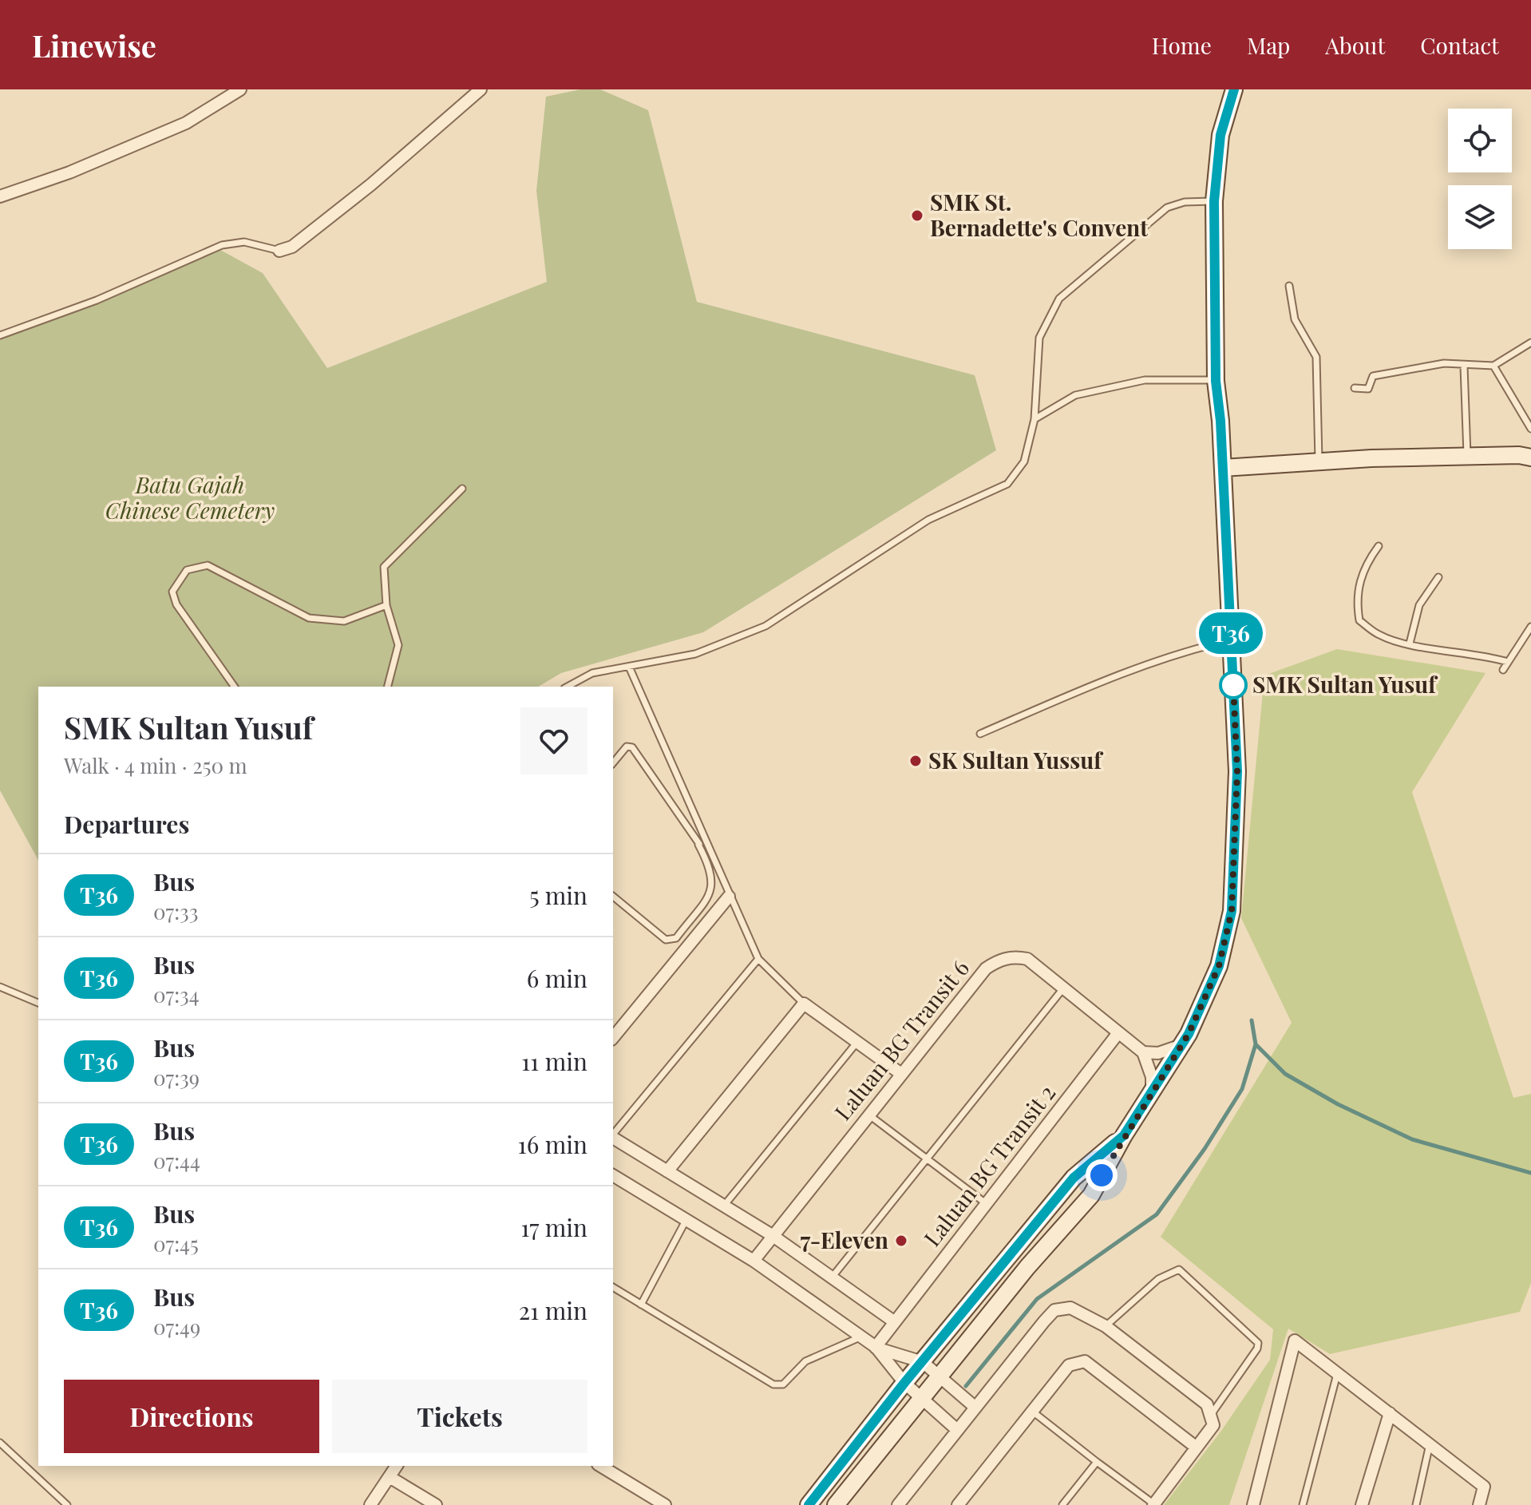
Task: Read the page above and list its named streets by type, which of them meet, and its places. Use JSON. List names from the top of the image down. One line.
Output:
{"streets":{"street":["Laluan BG Transit 6","Laluan BG Transit 2"]},"crossings":[["Laluan BG Transit 6","Laluan BG Transit 2"]],"parks":["Batu Gajah Chinese Cemetery"],"places":["SMK St. Bernadette's Convent","SMK Sultan Yusuf","SK Sultan Yussuf","7-Eleven"],"lines":["bus line T36"],"page":{"header":"Linewise","nav":["Home","Map","About","Contact"],"on_map":"T36","heading":[["SMK Sultan Yusuf","Walk · 4 min · 250 m"],"Departures"],"list":[{"mark":"T36","name":"Bus","note":"07:33","value":"5 min"},{"mark":"T36","name":"Bus","note":"07:34","value":"6 min"},{"mark":"T36","name":"Bus","note":"07:39","value":"11 min"},{"mark":"T36","name":"Bus","note":"07:44","value":"16 min"},{"mark":"T36","name":"Bus","note":"07:45","value":"17 min"},{"mark":"T36","name":"Bus","note":"07:49","value":"21 min"}],"buttons":["Directions","Tickets"]}}
